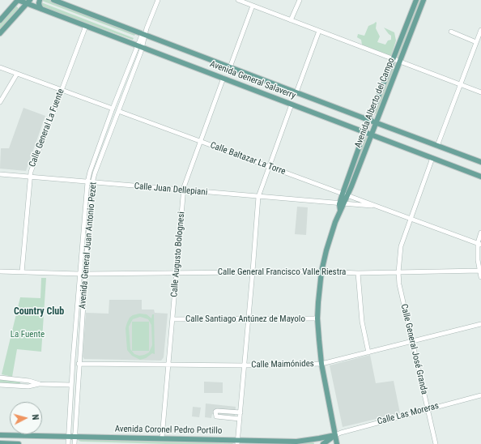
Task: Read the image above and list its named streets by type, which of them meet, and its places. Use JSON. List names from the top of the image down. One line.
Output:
{"streets":{"main road":["Avenida General Salaverry","Avenida Alberto del Campo","Avenida Coronel Pedro Portillo"],"street":["Calle General La Fuente","Calle Baltazar La Torre","Calle Juan Dellepiani","Avenida General Juan Antonio Pezet","Calle Augusto Bolognesi","Calle General Francisco Valle Riestra","Calle Santiago Antúnez de Mayolo","Calle General José Granda","Calle Maimónides","Calle Las Moreras"]},"crossings":[["Avenida General Salaverry","Avenida Alberto del Campo"],["Avenida General Salaverry","Calle General La Fuente"],["Avenida General Salaverry","Avenida General Juan Antonio Pezet"],["Avenida General Salaverry","Calle Augusto Bolognesi"],["Avenida General Salaverry","Calle General José Granda"],["Avenida Alberto del Campo","Calle Baltazar La Torre"],["Avenida Alberto del Campo","Calle Juan Dellepiani"],["Avenida Alberto del Campo","Calle General Francisco Valle Riestra"],["Avenida Alberto del Campo","Calle Santiago Antúnez de Mayolo"],["Avenida Alberto del Campo","Calle Maimónides"],["Avenida Alberto del Campo","Calle Las Moreras"],["Avenida Alberto del Campo","Avenida Coronel Pedro Portillo"],["Calle General La Fuente","Calle Juan Dellepiani"],["Calle Baltazar La Torre","Calle Juan Dellepiani"],["Calle Baltazar La Torre","Avenida General Juan Antonio Pezet"],["Calle Baltazar La Torre","Calle Augusto Bolognesi"],["Calle Baltazar La Torre","Calle General José Granda"],["Calle Juan Dellepiani","Avenida General Juan Antonio Pezet"],["Calle Juan Dellepiani","Calle Augusto Bolognesi"],["Avenida General Juan Antonio Pezet","Calle General Francisco Valle Riestra"],["Avenida General Juan Antonio Pezet","Calle Maimónides"],["Avenida General Juan Antonio Pezet","Avenida Coronel Pedro Portillo"],["Calle Augusto Bolognesi","Calle General Francisco Valle Riestra"],["Calle Augusto Bolognesi","Calle Santiago Antúnez de Mayolo"],["Calle Augusto Bolognesi","Calle Maimónides"],["Calle Augusto Bolognesi","Avenida Coronel Pedro Portillo"],["Calle General Francisco Valle Riestra","Calle General José Granda"],["Calle General José Granda","Calle Maimónides"],["Calle General José Granda","Calle Las Moreras"],["Calle Las Moreras","Avenida Coronel Pedro Portillo"]],"districts":["Country Club"],"parks":["La Fuente"],"north":"right"}
